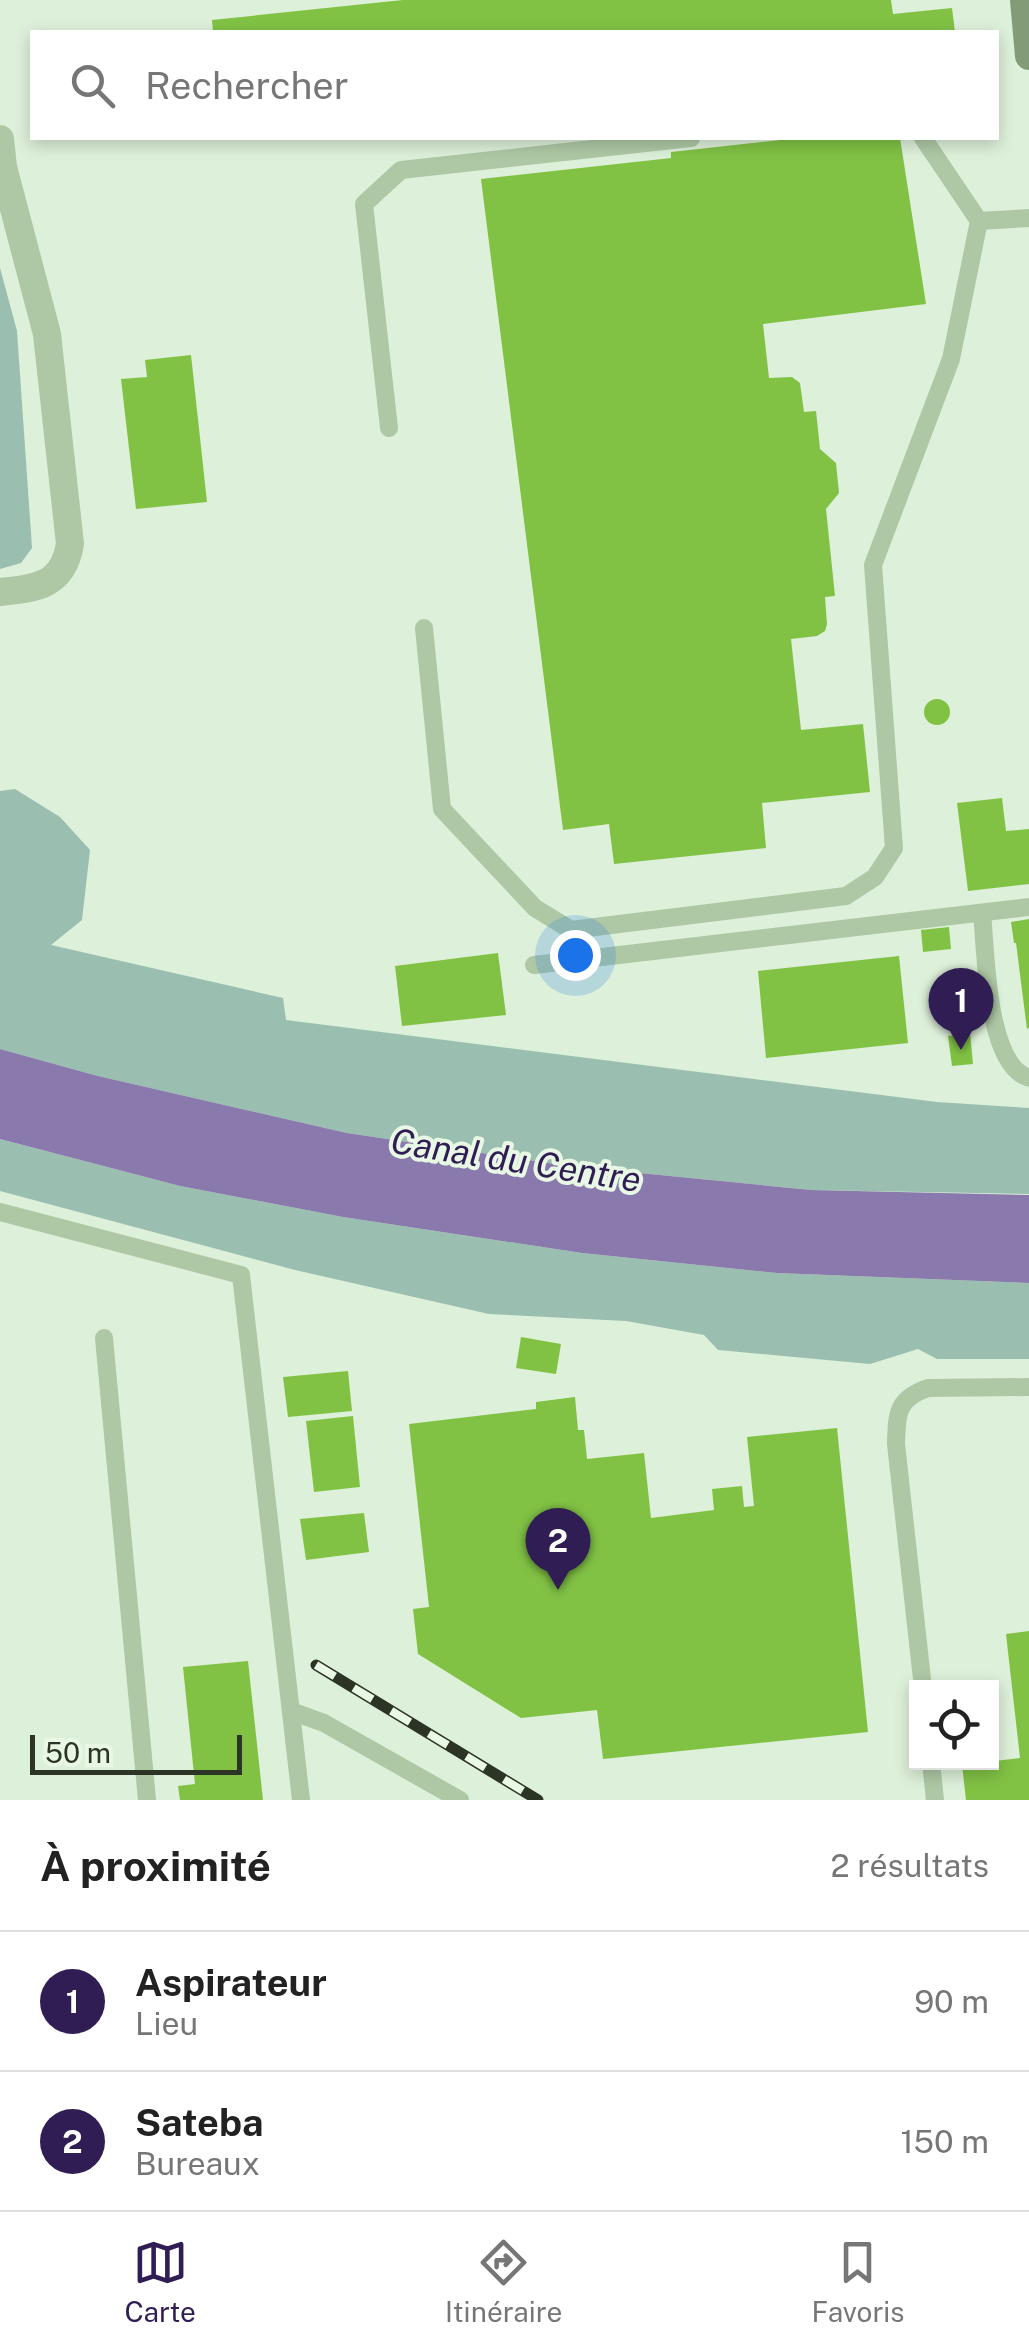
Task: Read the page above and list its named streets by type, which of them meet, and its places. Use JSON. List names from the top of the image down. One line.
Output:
{"water":["Canal du Centre"],"scale_bar":"50 m","page":{"search":"Rechercher","pins":["1","2"],"scale":"50 m","heading":["À proximité","2 résultats"],"list":[{"mark":"1","name":"Aspirateur","note":"Lieu","value":"90 m"},{"mark":"2","name":"Sateba","note":"Bureaux","value":"150 m"}],"nav":["Carte","Itinéraire","Favoris"]}}
